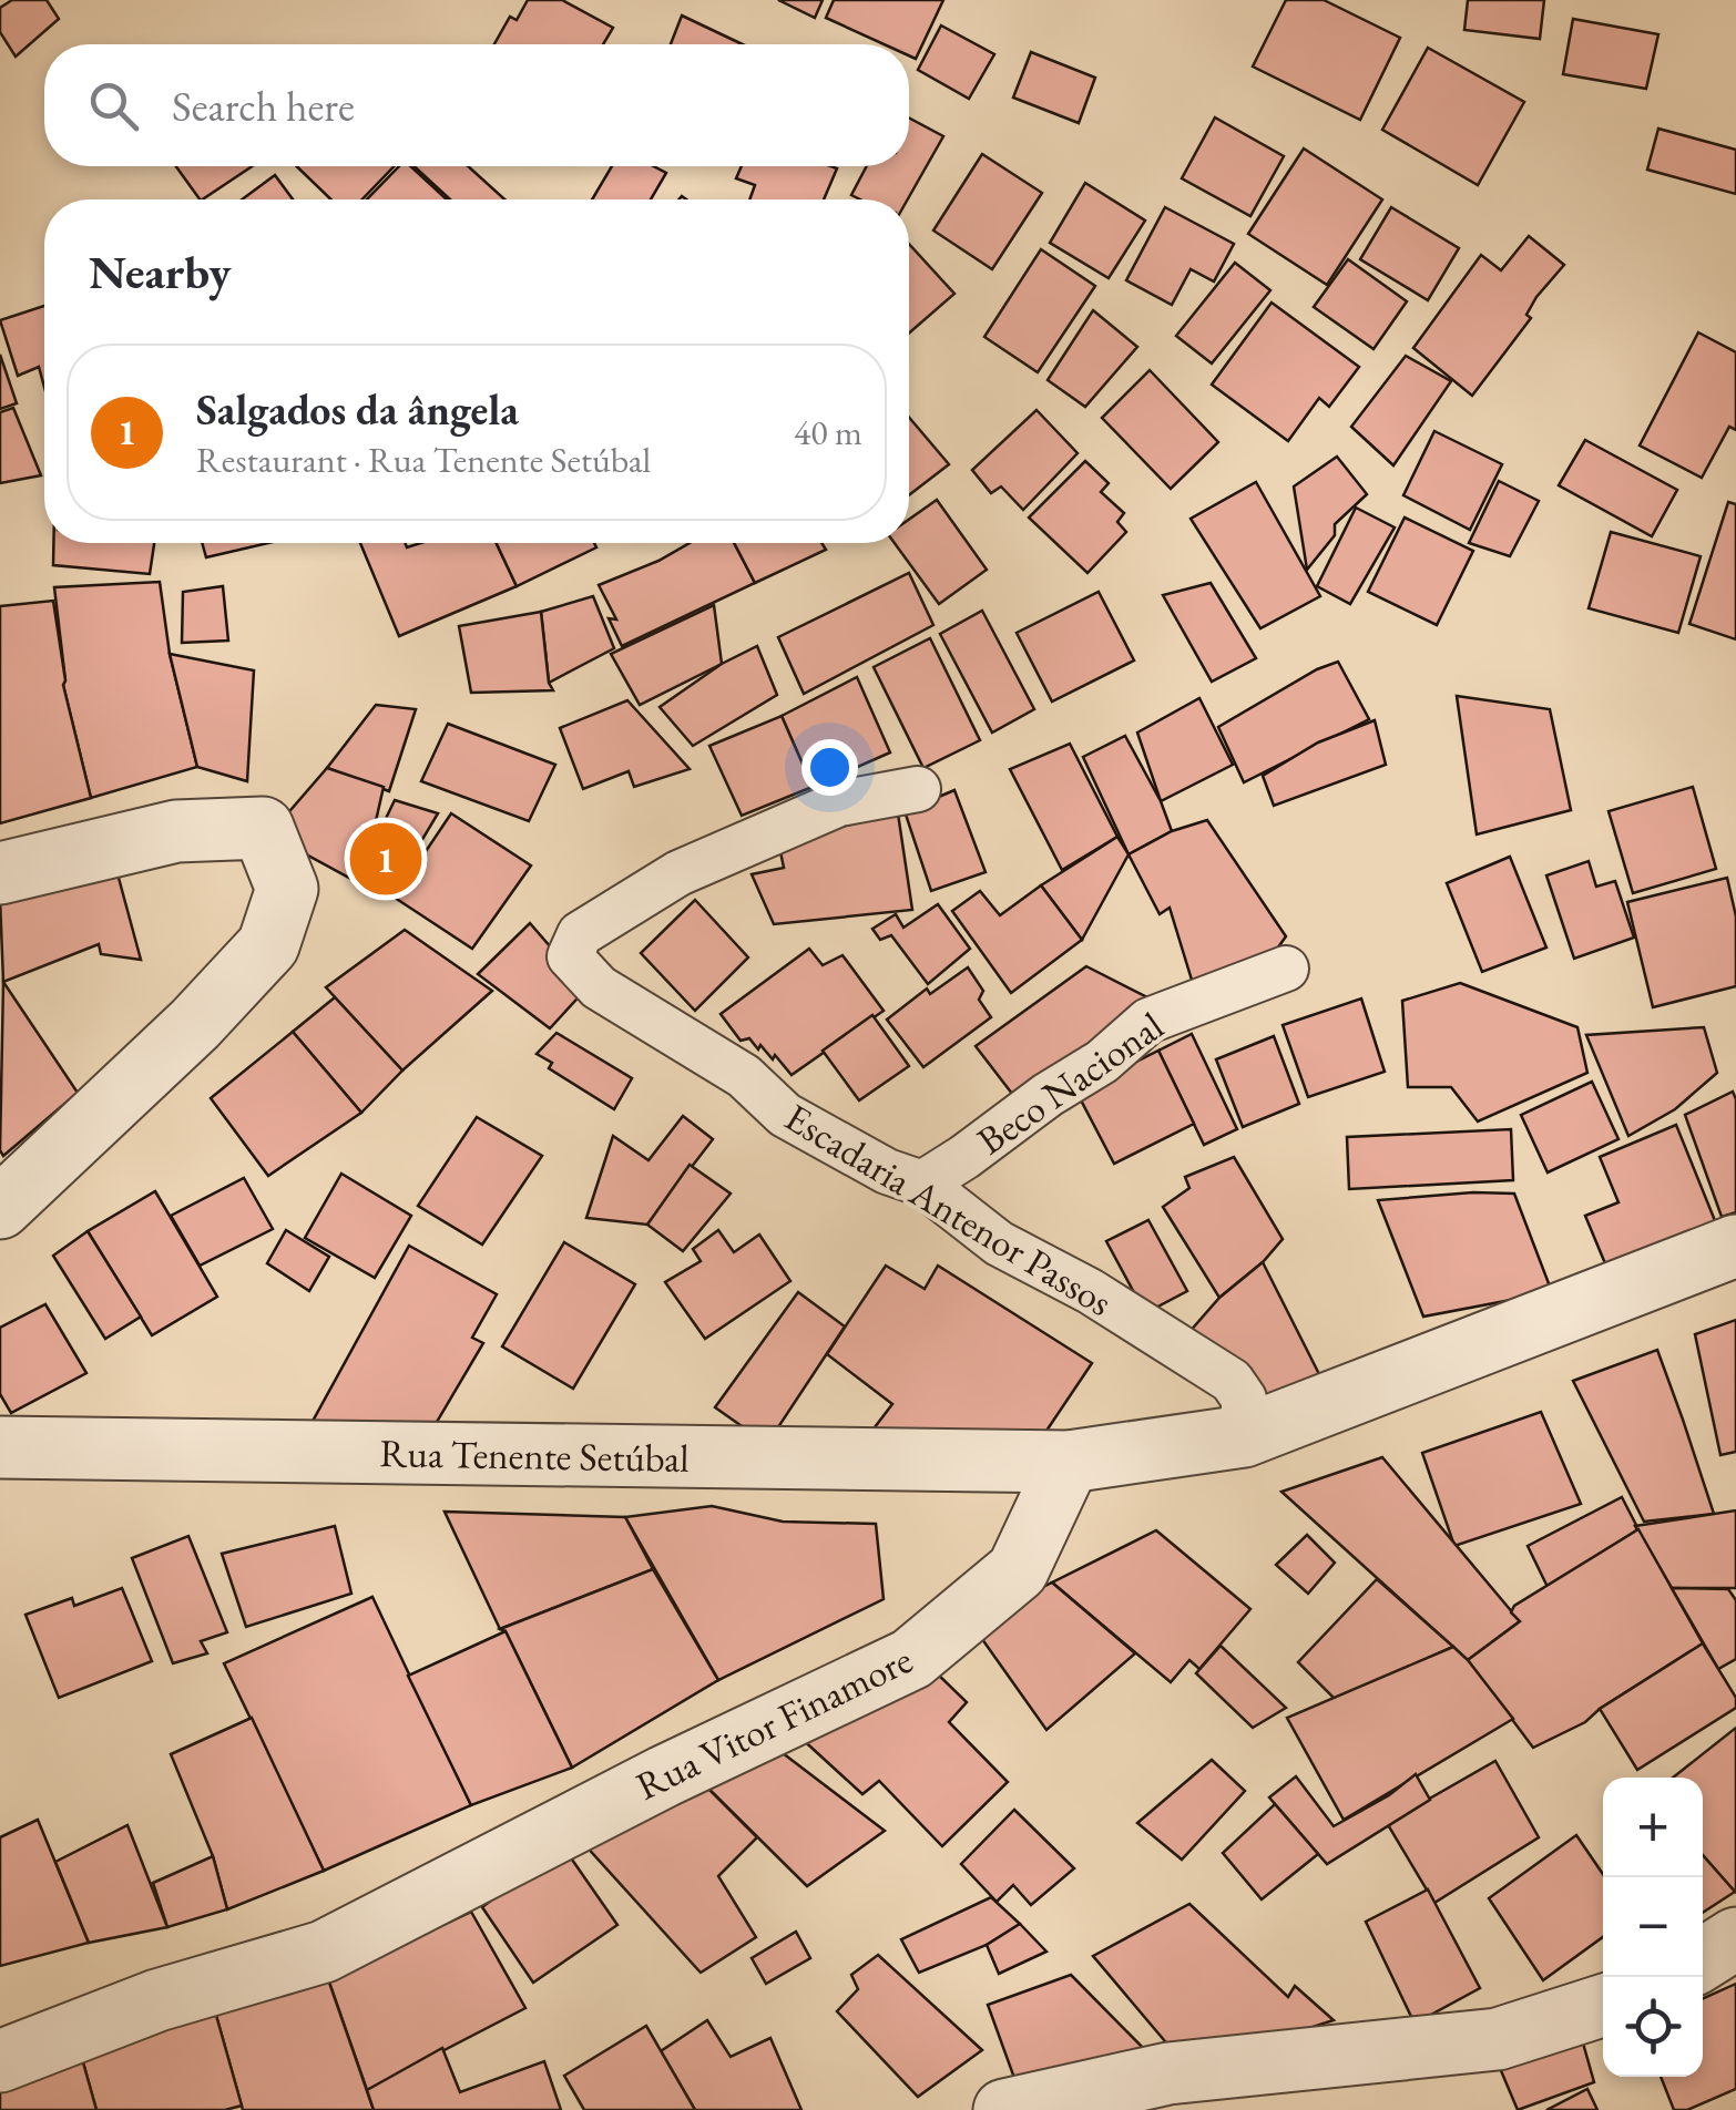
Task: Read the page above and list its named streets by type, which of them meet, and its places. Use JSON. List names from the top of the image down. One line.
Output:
{"streets":{"street":["Rua Tenente Setúbal","Rua Vitor Finamore"],"lane":["Beco Nacional","Escadaria Antenor Passos"]},"crossings":[["Beco Nacional","Escadaria Antenor Passos"],["Rua Tenente Setúbal","Rua Vitor Finamore"]],"page":{"search":"Search here","heading":"Nearby","list":[{"mark":"1","name":"Salgados da ângela","note":"Restaurant · Rua Tenente Setúbal","value":"40 m"}],"pins":"1","map_buttons":["+","−"]}}
